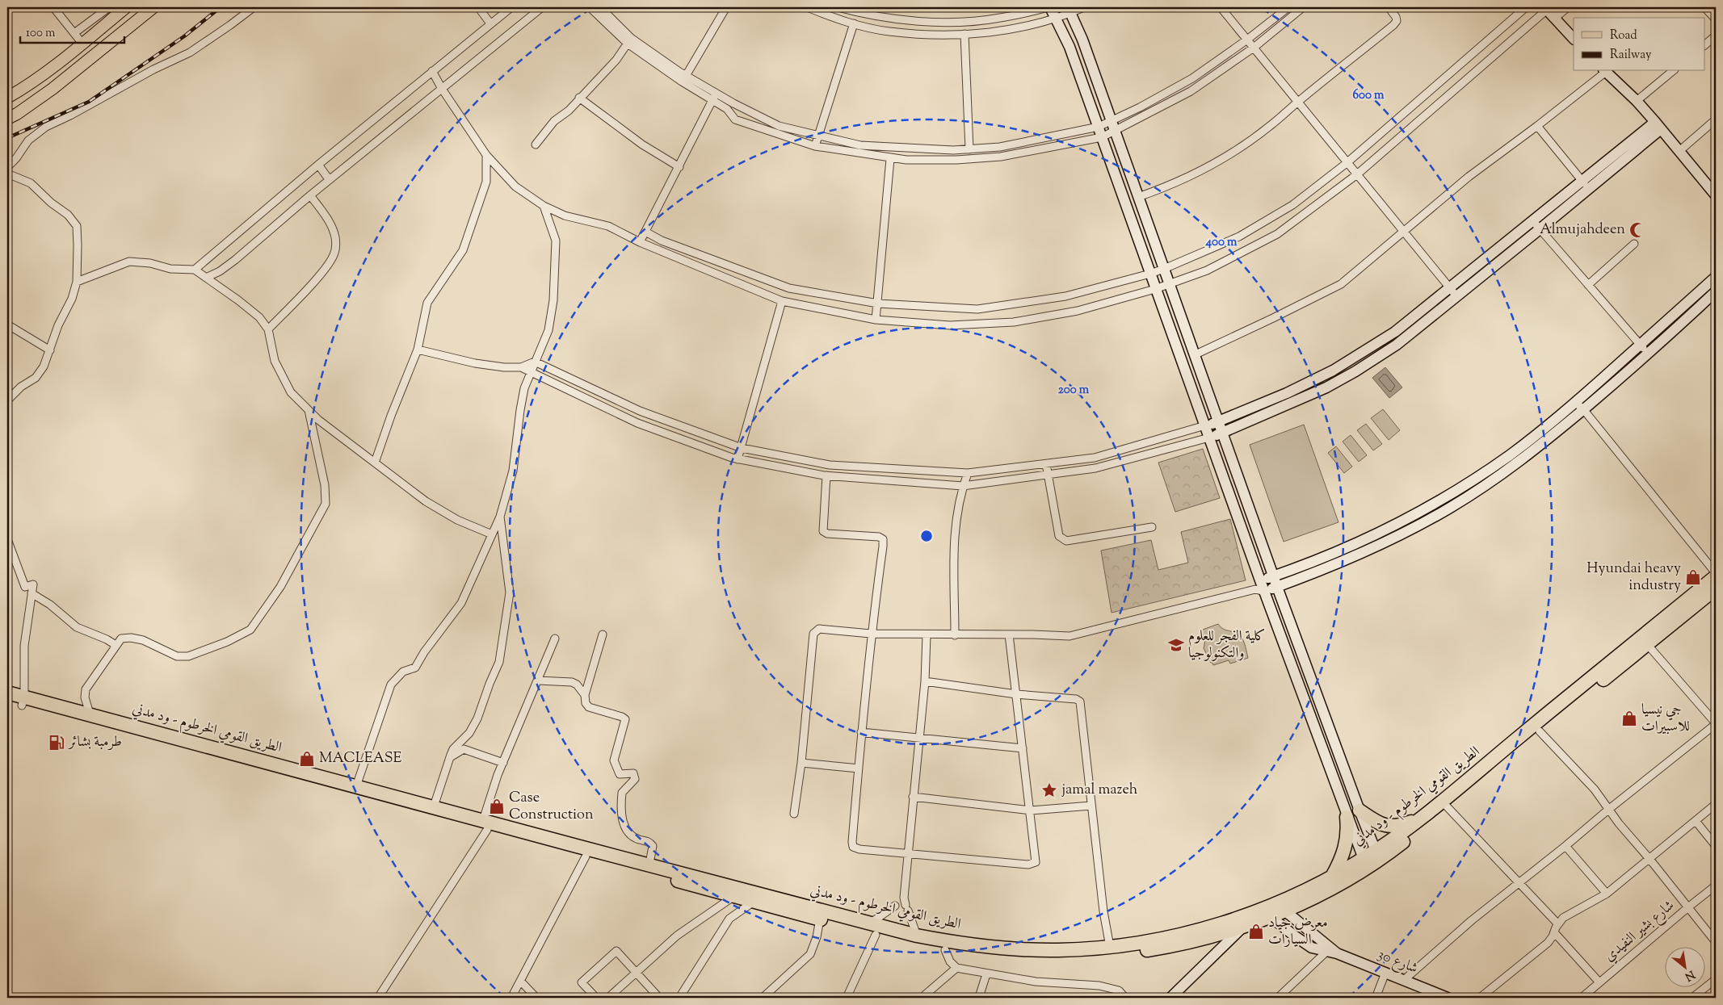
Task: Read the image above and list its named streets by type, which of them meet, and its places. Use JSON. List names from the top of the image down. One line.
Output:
{"streets":{"highway":["الطريق القومي الخرطوم - ود مدني"],"street":["شارع بشير النفيدي","شارع 30"]},"crossings":[["الطريق القومي الخرطوم - ود مدني","شارع 30"]],"places":{"mosque":["Almujahdeen"],"shop":["Hyundai heavy industry","جي نيسيا للاسبيرات","MACLEASE","Case Construction","معرض جياد السيارات"],"school or university":["كلية الفجر للعلوم والتكنولوجيا"],"fuel station":["طرمبة بشائر"],"place":["jamal mazeh"]},"legend":["Road","Railway"],"scale_bar":"100 m","north":"bottom right","rings":["600 m","400 m","200 m"]}
